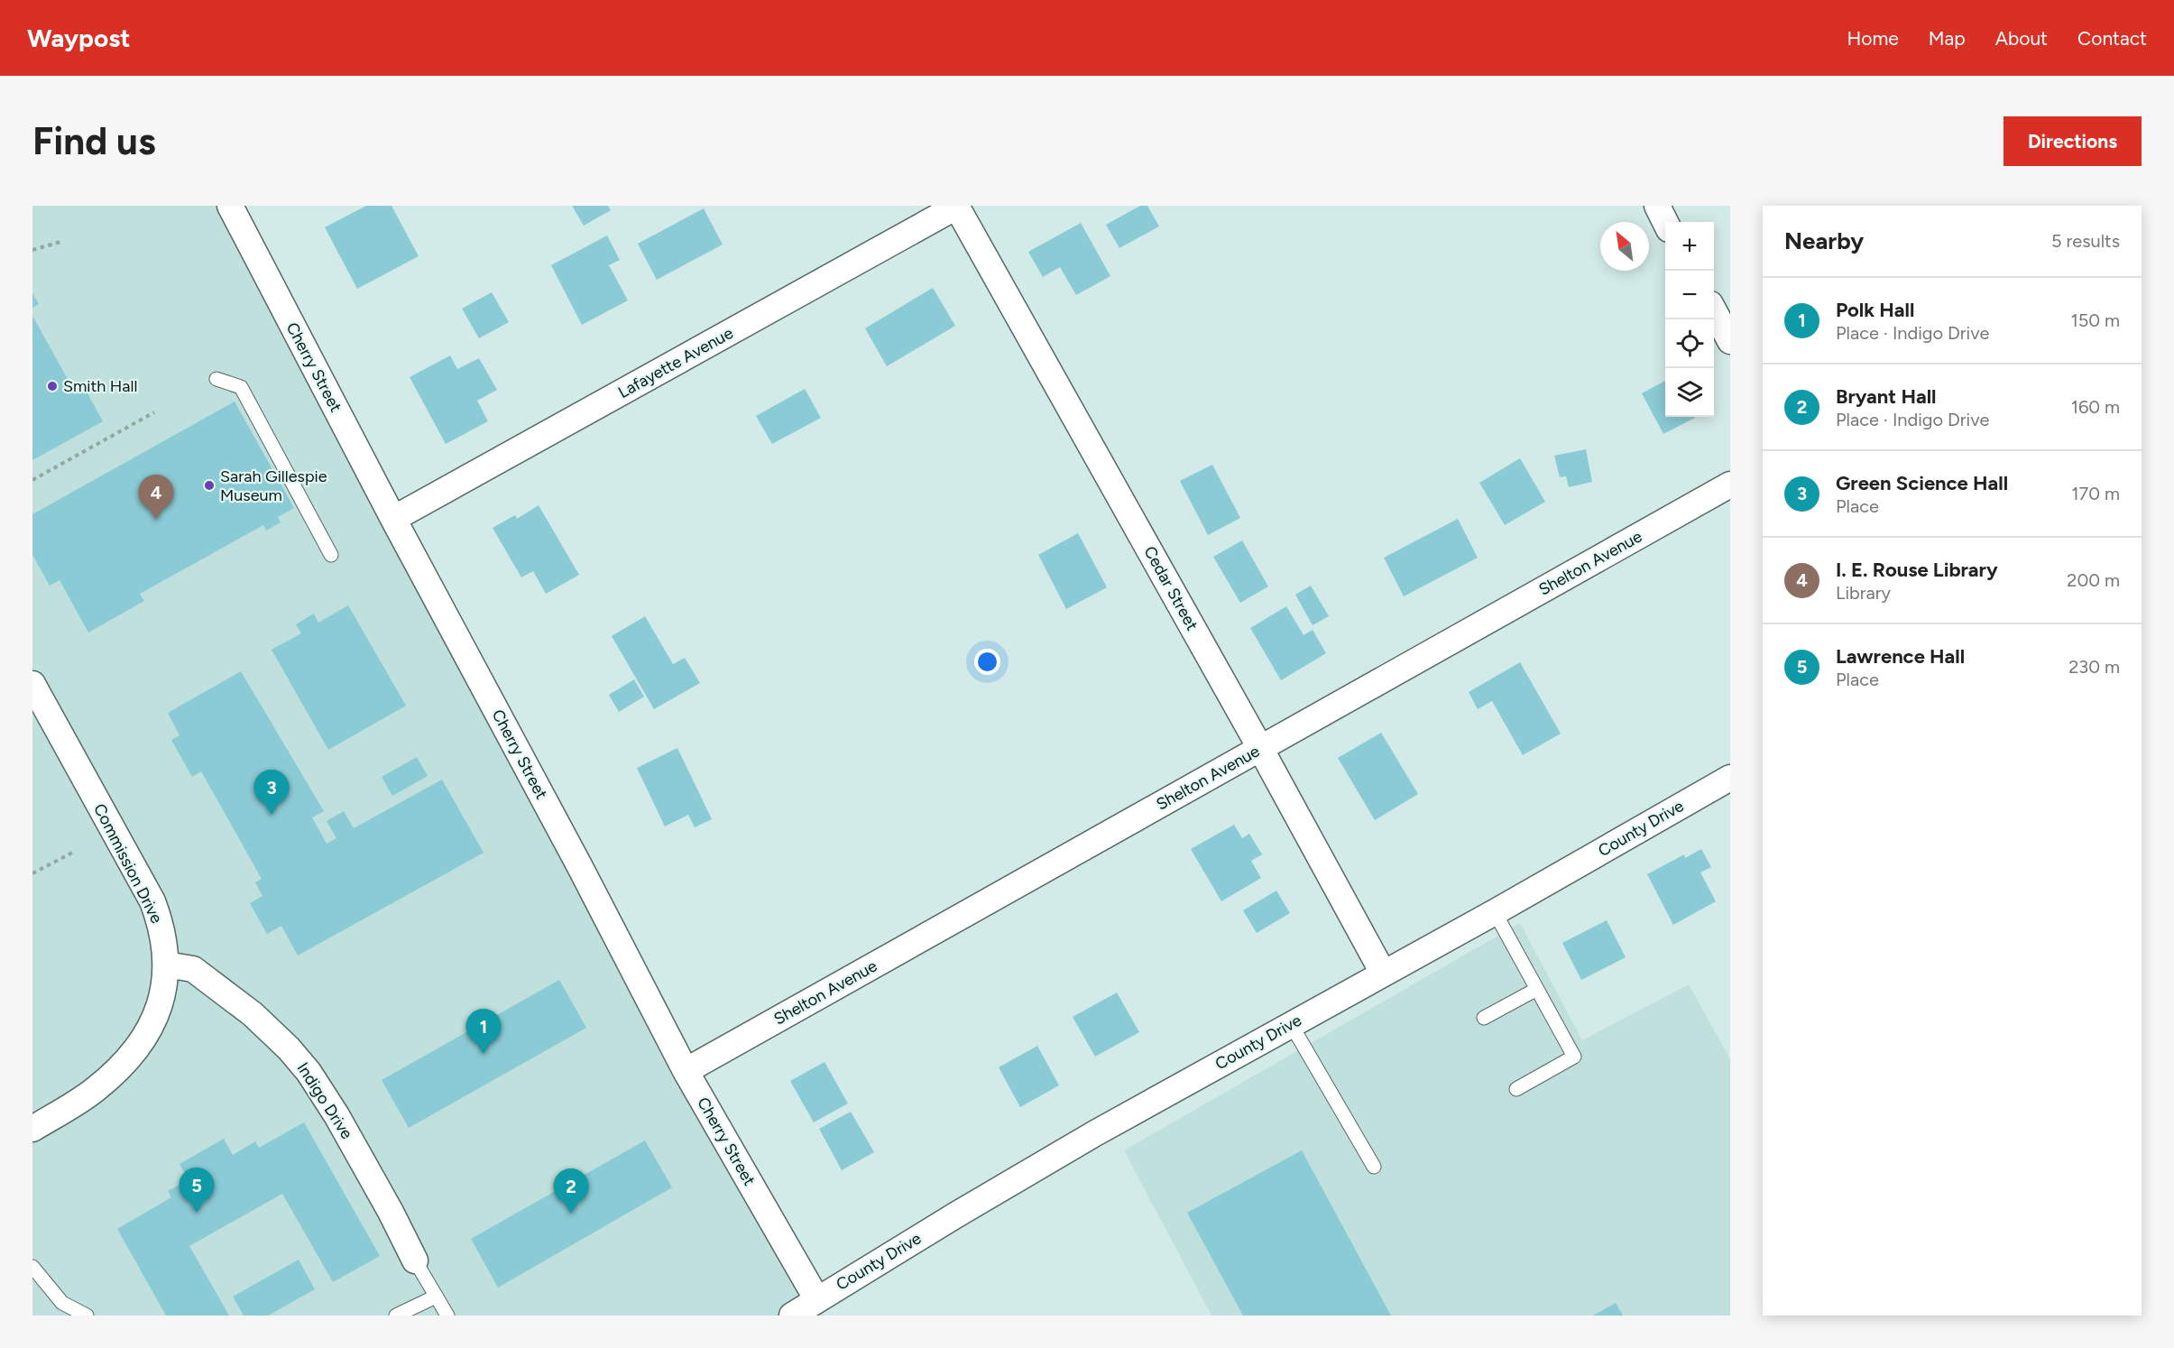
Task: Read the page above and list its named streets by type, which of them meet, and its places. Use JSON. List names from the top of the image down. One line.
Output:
{"streets":{"street":["Lafayette Avenue","Cherry Street","Shelton Avenue","Cedar Street","County Drive","Commission Drive","Indigo Drive"]},"crossings":[["Lafayette Avenue","Cherry Street"],["Lafayette Avenue","Cedar Street"],["Cherry Street","Shelton Avenue"],["Cherry Street","County Drive"],["Shelton Avenue","Cedar Street"],["Cedar Street","County Drive"],["Commission Drive","Indigo Drive"]],"places":["Smith Hall","Sarah Gillespie Museum"],"north":"top left","page":{"header":"Waypost","nav":["Home","Map","About","Contact"],"buttons":"Directions","title":"Find us","heading":["Nearby","5 results"],"map_buttons":["+","−"],"list":[{"mark":"1","name":"Polk Hall","note":"Place · Indigo Drive","value":"150 m"},{"mark":"2","name":"Bryant Hall","note":"Place · Indigo Drive","value":"160 m"},{"mark":"3","name":"Green Science Hall","note":"Place","value":"170 m"},{"mark":"4","name":"I. E. Rouse Library","note":"Library","value":"200 m"},{"mark":"5","name":"Lawrence Hall","note":"Place","value":"230 m"}],"pins":["4","3","1","5","2"]}}
